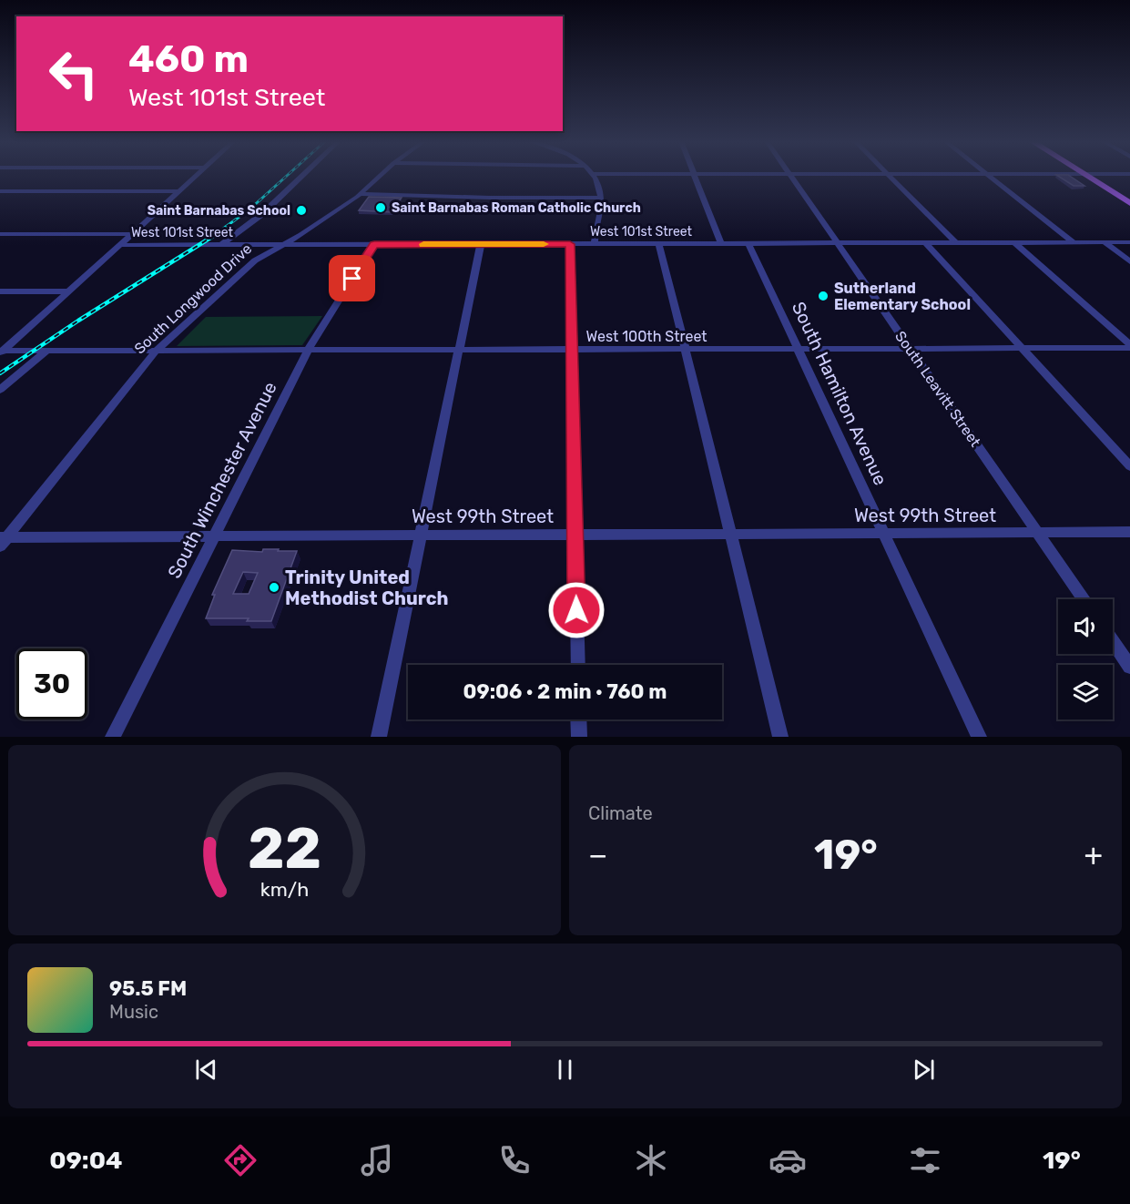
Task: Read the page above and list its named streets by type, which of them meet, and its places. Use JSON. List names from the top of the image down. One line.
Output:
{"streets":{"street":["West 101st Street","South Longwood Drive","West 100th Street","South Leavitt Street","South Hamilton Avenue","South Winchester Avenue","West 99th Street"]},"crossings":[["West 101st Street","South Longwood Drive"],["West 101st Street","South Leavitt Street"],["West 101st Street","South Hamilton Avenue"],["West 101st Street","South Winchester Avenue"],["South Longwood Drive","West 100th Street"],["South Longwood Drive","West 99th Street"],["West 100th Street","South Leavitt Street"],["West 100th Street","South Hamilton Avenue"],["West 100th Street","South Winchester Avenue"],["South Leavitt Street","West 99th Street"],["South Hamilton Avenue","West 99th Street"],["South Winchester Avenue","West 99th Street"]],"places":["Saint Barnabas Roman Catholic Church","Saint Barnabas School","Sutherland Elementary School","Trinity United Methodist Church"],"page":{"turn":["460 m","West 101st Street"],"limit":"30","trip":"09:06 · 2 min · 760 m","tile":"Climate","heat":["−","19°","+"],"song":["95.5 FM","Music"],"tabs":["09:04","19°"],"gauge":["22","km/h"]}}
